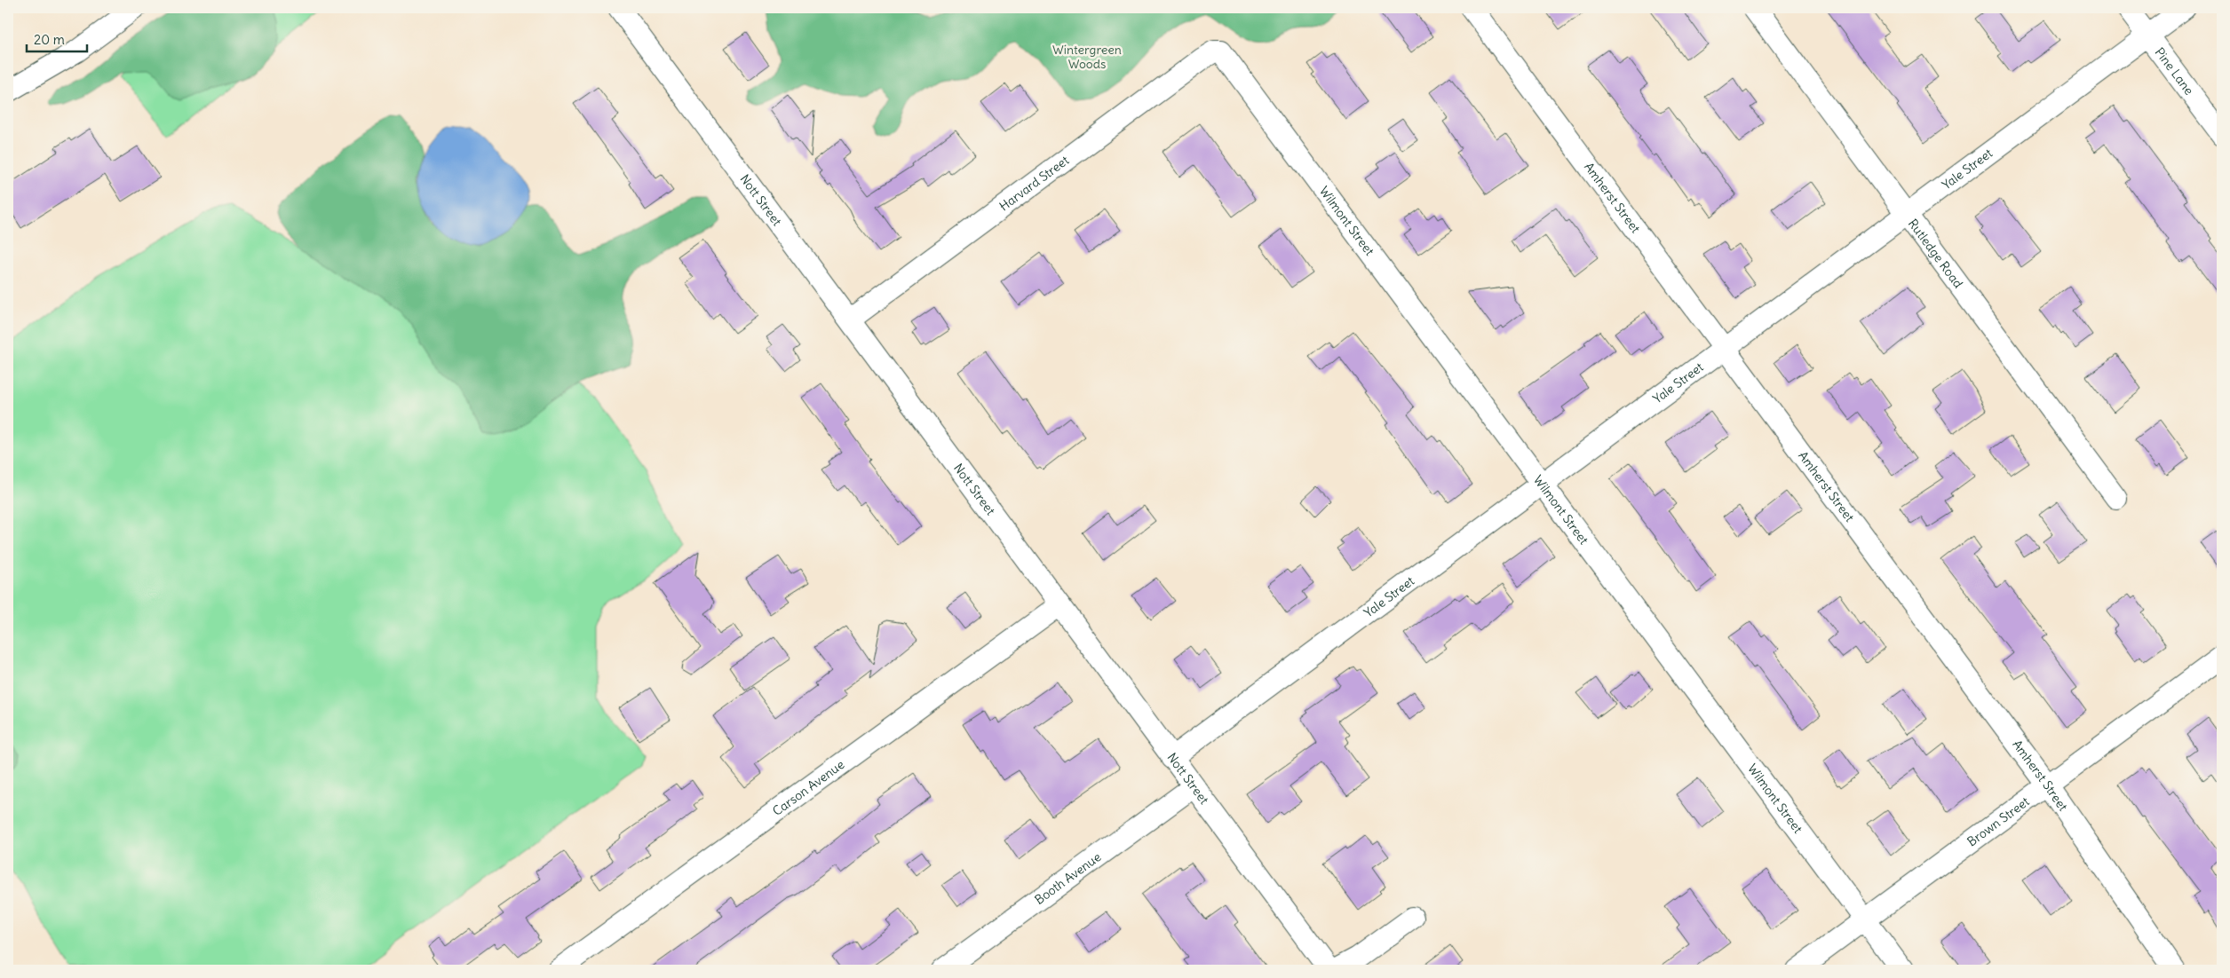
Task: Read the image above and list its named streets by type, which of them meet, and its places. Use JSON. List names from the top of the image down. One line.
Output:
{"streets":{"street":["Pine Lane","Yale Street","Harvard Street","Amherst Street","Nott Street","Wilmont Street","Rutledge Road","Carson Avenue","Brown Street","Booth Avenue"]},"crossings":[["Pine Lane","Yale Street"],["Yale Street","Amherst Street"],["Yale Street","Nott Street"],["Yale Street","Wilmont Street"],["Yale Street","Rutledge Road"],["Harvard Street","Nott Street"],["Harvard Street","Wilmont Street"],["Amherst Street","Brown Street"],["Nott Street","Carson Avenue"],["Nott Street","Booth Avenue"],["Wilmont Street","Brown Street"]],"parks":["Wintergreen Woods"],"scale_bar":"20 m"}
